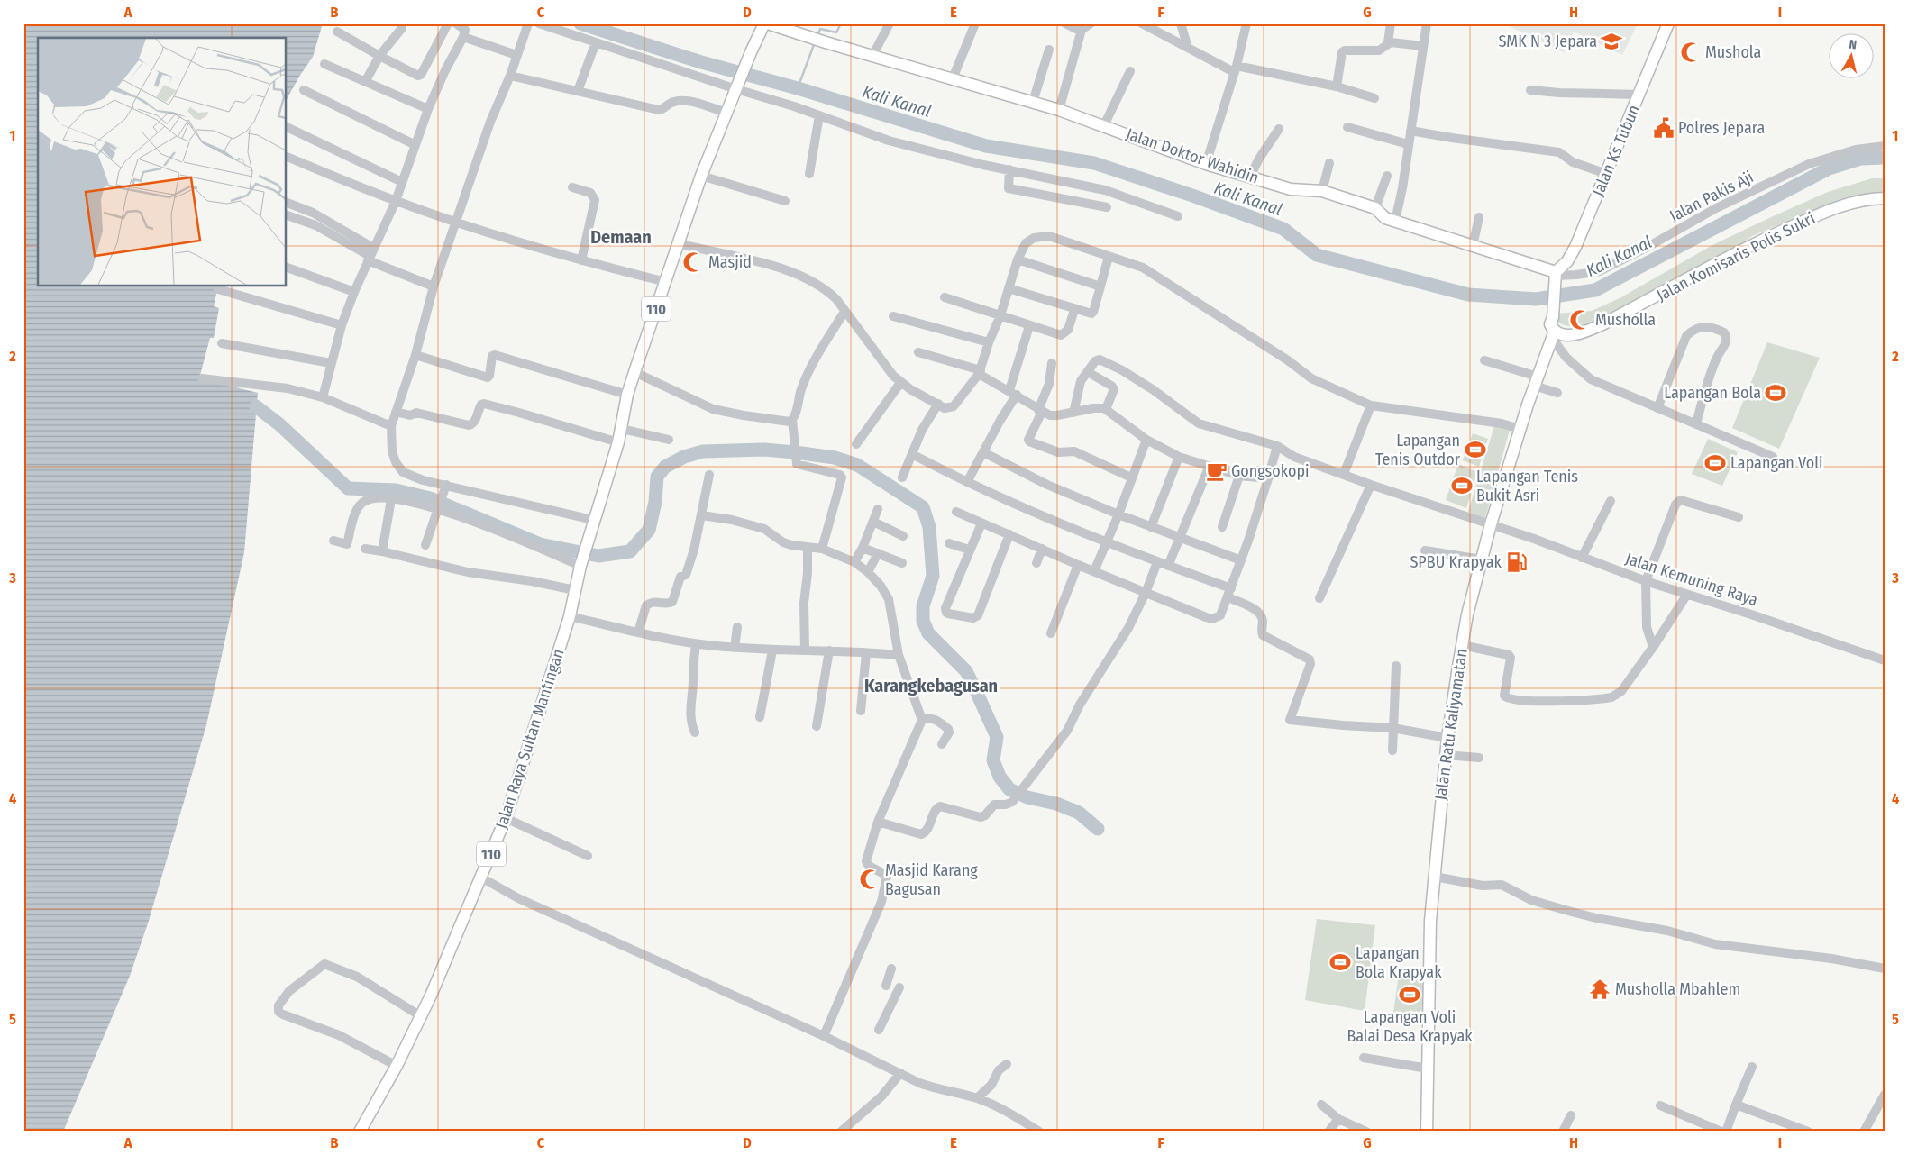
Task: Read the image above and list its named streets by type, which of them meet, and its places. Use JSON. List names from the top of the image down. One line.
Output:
{"streets":{"main road":["Jalan Ks Tubun","Jalan Doktor Wahidin","Jalan Komisaris Polis Sukri","110","Jalan Ratu Kaliyamatan","Jalan Raya Sultan Mantingan"],"street":["Jalan Pakis Aji","Jalan Kemuning Raya"]},"crossings":[["Jalan Ks Tubun","Jalan Doktor Wahidin"],["Jalan Ks Tubun","Jalan Pakis Aji"],["Jalan Doktor Wahidin","Jalan Pakis Aji"],["Jalan Doktor Wahidin","110"],["Jalan Komisaris Polis Sukri","Jalan Ratu Kaliyamatan"],["110","Jalan Raya Sultan Mantingan"],["Jalan Kemuning Raya","Jalan Ratu Kaliyamatan"]],"districts":["Demaan","Karangkebagusan"],"water":["Kali Kanal"],"places":{"school or university":["SMK N 3 Jepara"],"mosque":["Mushola","Masjid","Musholla","Masjid Karang Bagusan"],"public building":["Polres Jepara"],"sports":["Lapangan Bola","Lapangan Tenis Outdor","Lapangan Voli","Lapangan Tenis Bukit Asri","Lapangan Bola Krapyak","Lapangan Voli Balai Desa Krapyak"],"cafe":["Gongsokopi"],"fuel station":["SPBU Krapyak"],"temple":["Musholla Mbahlem"]},"north":"top","grid":{"columns":["A","B","C","D","E","F","G","H","I"],"rows":["1","2","3","4","5"]}}
